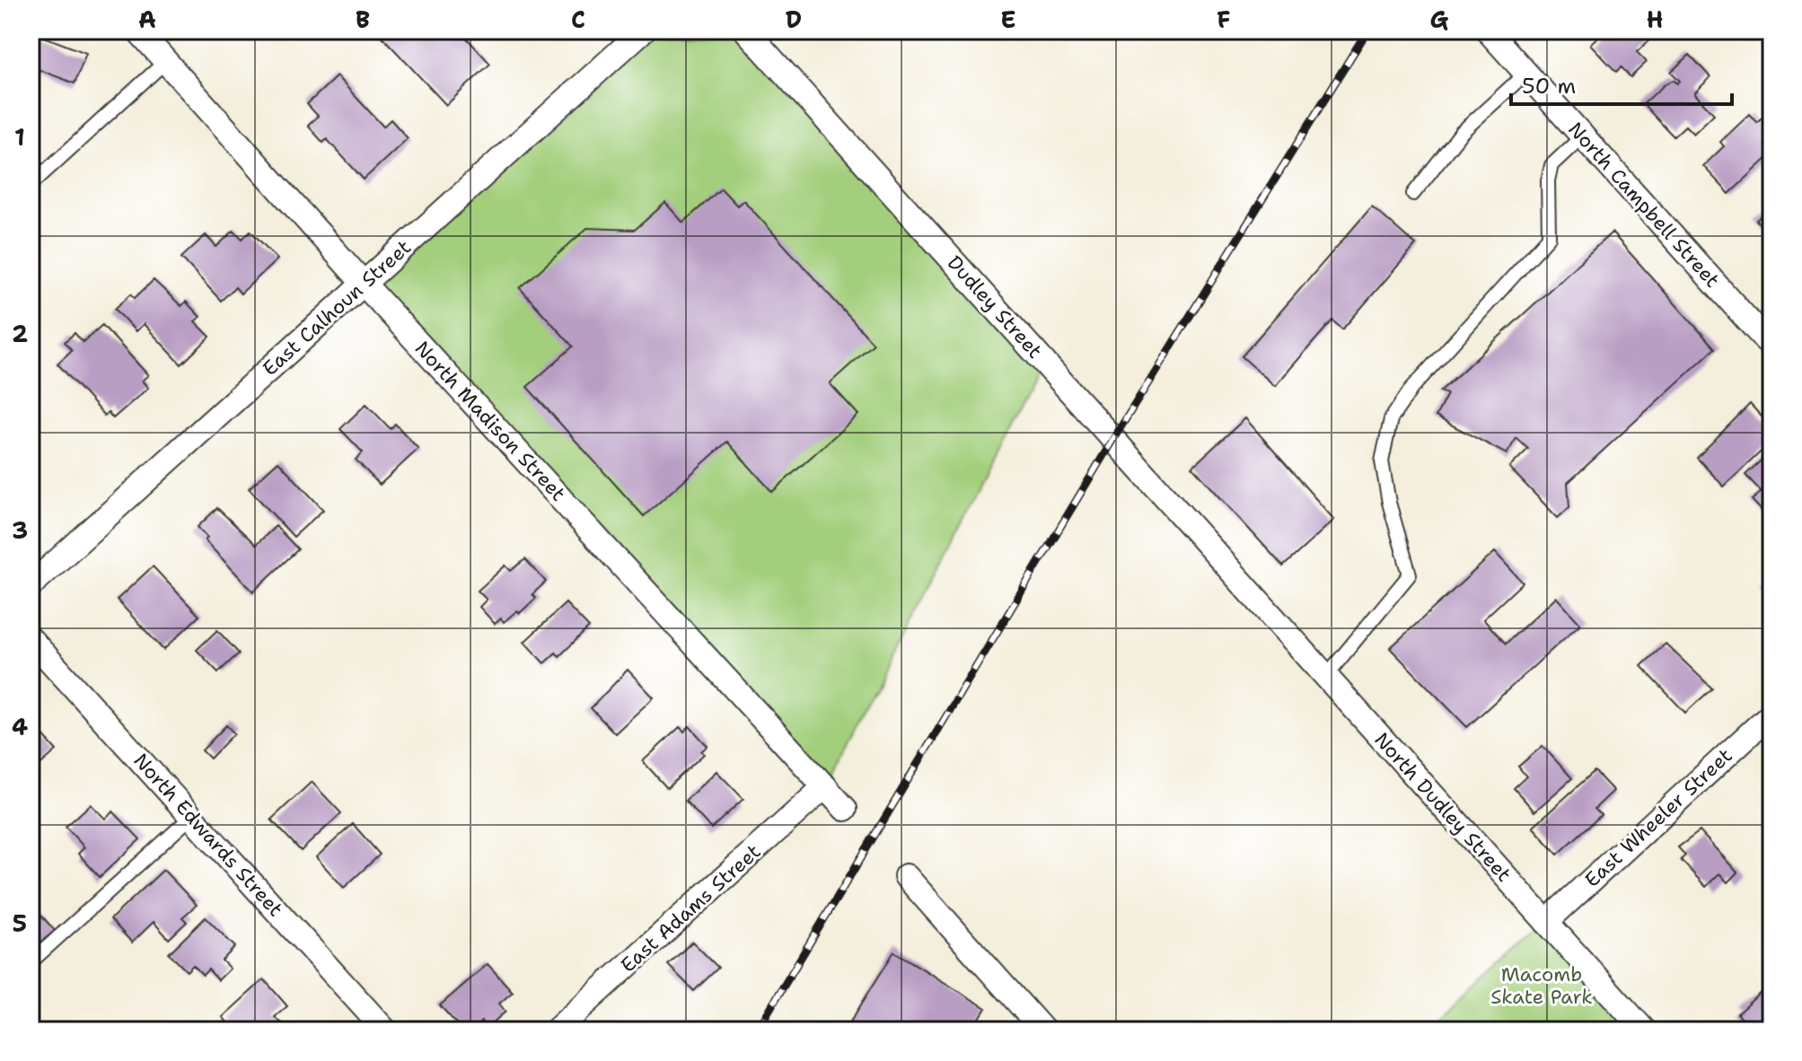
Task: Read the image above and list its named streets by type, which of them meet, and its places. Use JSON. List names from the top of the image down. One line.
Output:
{"streets":{"street":["North Campbell Street","Dudley Street","East Calhoun Street","North Madison Street","North Dudley Street","East Wheeler Street","North Edwards Street","East Adams Street"]},"crossings":[["Dudley Street","North Dudley Street"],["East Calhoun Street","North Madison Street"],["North Madison Street","East Adams Street"],["North Dudley Street","East Wheeler Street"]],"parks":["Macomb Skate Park"],"scale_bar":"50 m","grid":{"columns":["A","B","C","D","E","F","G","H"],"rows":["1","2","3","4","5"]}}
